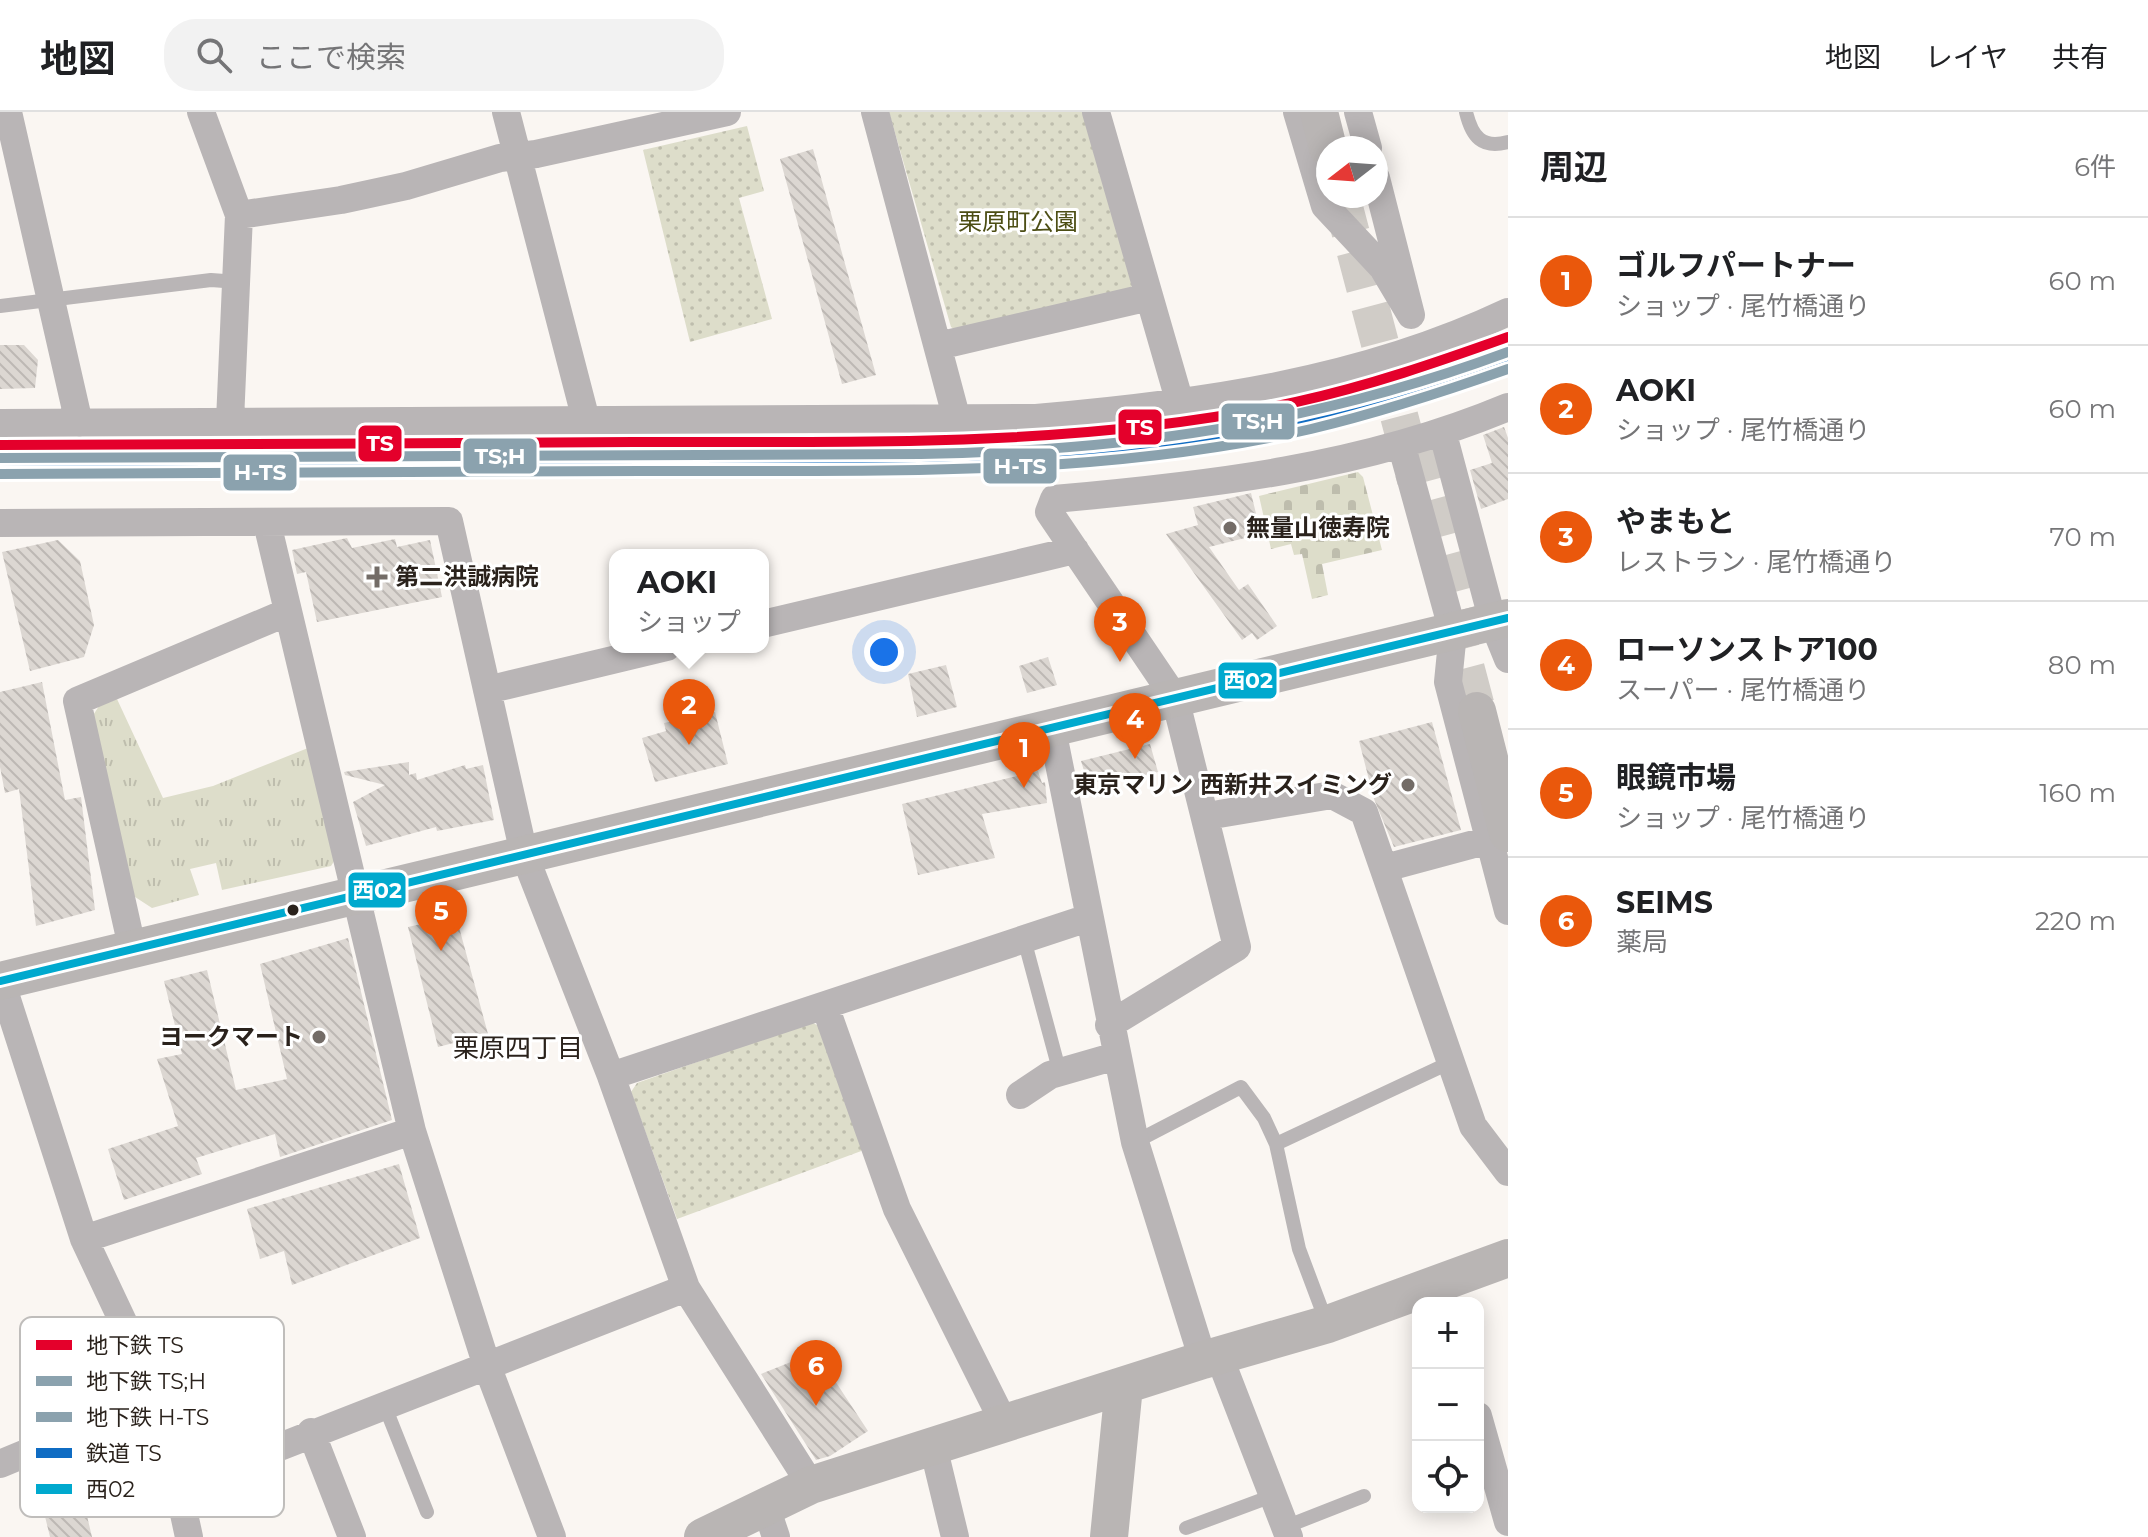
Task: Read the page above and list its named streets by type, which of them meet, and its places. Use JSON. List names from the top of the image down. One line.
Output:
{"districts":["栗原四丁目"],"parks":["栗原町公園"],"places":{"other":["無量山徳寿院","東京マリン 西新井スイミング","ヨークマート"],"health":["第二洪誠病院"]},"lines":["metro line TS","metro line TS;H","rail line TS","metro line H-TS","transit line 西02"],"legend":["地下鉄 TS","地下鉄 TS;H","地下鉄 H-TS","鉄道 TS","西02"],"north":"left","page":{"header":"地図","search":"ここで検索","nav":["地図","レイヤ","共有"],"heading":["周辺","6件"],"list":[{"mark":"1","name":"ゴルフパートナー","note":"ショップ · 尾竹橋通り","value":"60 m"},{"mark":"2","name":"AOKI","note":"ショップ · 尾竹橋通り","value":"60 m"},{"mark":"3","name":"やまもと","note":"レストラン · 尾竹橋通り","value":"70 m"},{"mark":"4","name":"ローソンストア100","note":"スーパー · 尾竹橋通り","value":"80 m"},{"mark":"5","name":"眼鏡市場","note":"ショップ · 尾竹橋通り","value":"160 m"},{"mark":"6","name":"SEIMS","note":"薬局","value":"220 m"}],"popup":["AOKI","ショップ"],"pins":["3","2","4","1","5","6"],"map_buttons":["+","−"]}}
